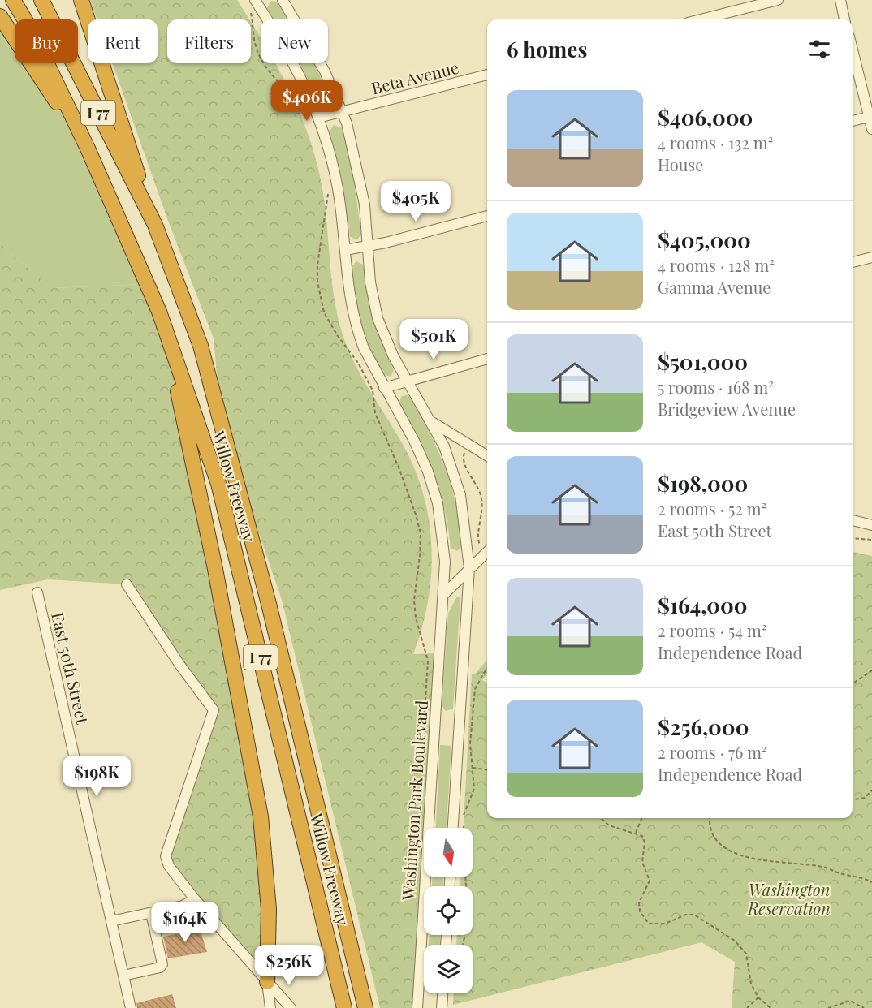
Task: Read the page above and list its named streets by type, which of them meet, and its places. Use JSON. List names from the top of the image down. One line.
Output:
{"streets":{"highway":["I 77","Willow Freeway"],"street":["Beta Avenue","East 50th Street","Washington Park Boulevard"]},"crossings":[["Beta Avenue","Washington Park Boulevard"]],"parks":["Washington Reservation"],"north":"bottom","page":{"chip":["Buy","Rent","Filters","New"],"heading":"6 homes","list":[{"name":"$406,000","note":"4 rooms · 132 m² · House"},{"name":"$405,000","note":"4 rooms · 128 m² · Gamma Avenue"},{"name":"$501,000","note":"5 rooms · 168 m² · Bridgeview Avenue"},{"name":"$198,000","note":"2 rooms · 52 m² · East 50th Street"},{"name":"$164,000","note":"2 rooms · 54 m² · Independence Road"},{"name":"$256,000","note":"2 rooms · 76 m² · Independence Road"}],"price":["$406K","$405K","$501K","$198K","$164K","$256K"]}}
